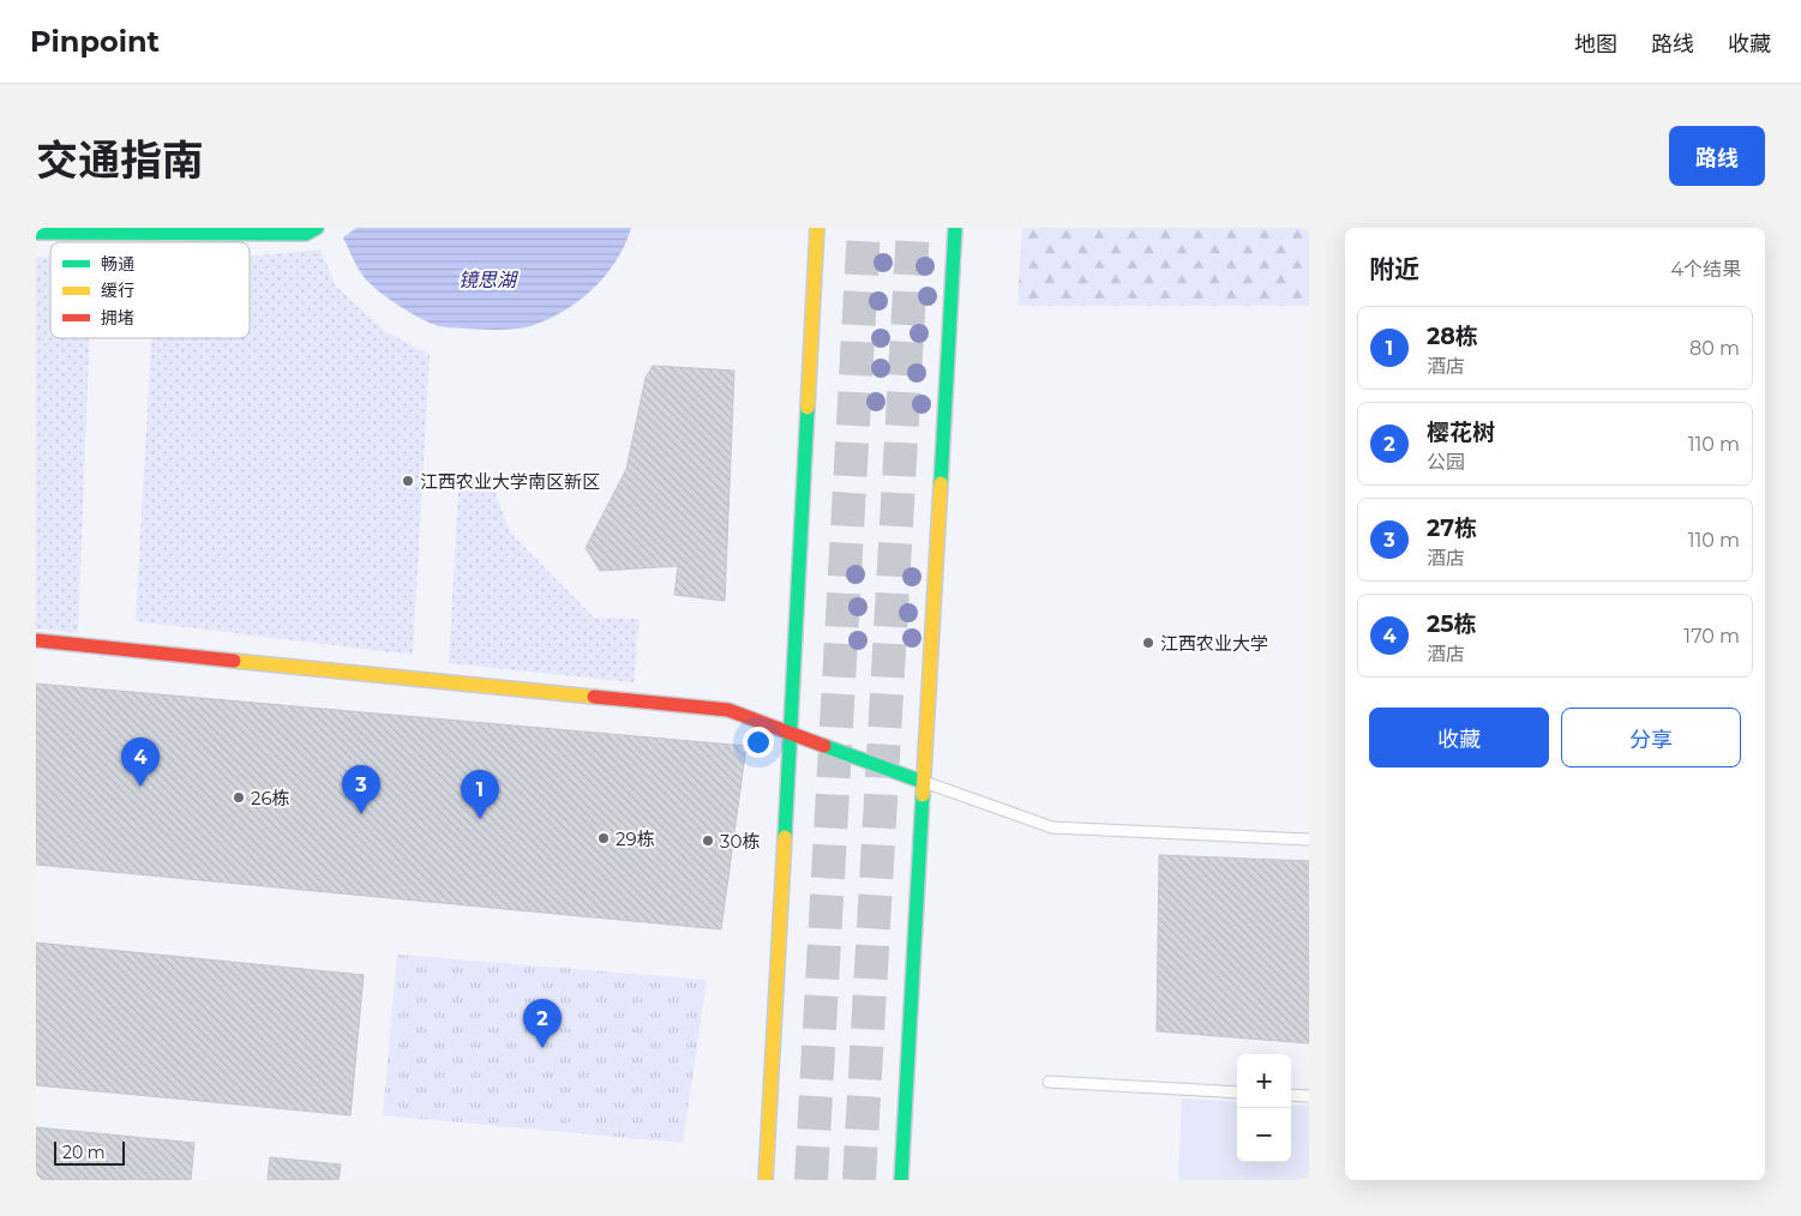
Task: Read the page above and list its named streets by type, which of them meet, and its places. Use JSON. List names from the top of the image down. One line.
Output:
{"water":["镜思湖"],"places":["江西农业大学南区新区","江西农业大学","26栋","29栋","30栋"],"legend":["畅通","缓行","拥堵"],"scale_bar":"20 m","page":{"header":"Pinpoint","nav":["地图","路线","收藏"],"title":"交通指南","buttons":["路线",["收藏","分享"]],"heading":["附近","4个结果"],"list":[{"mark":"1","name":"28栋","note":"酒店","value":"80 m"},{"mark":"2","name":"樱花树","note":"公园","value":"110 m"},{"mark":"3","name":"27栋","note":"酒店","value":"110 m"},{"mark":"4","name":"25栋","note":"酒店","value":"170 m"}],"pins":["4","3","1","2"],"map_buttons":["+","−"],"scale":"20 m"}}
